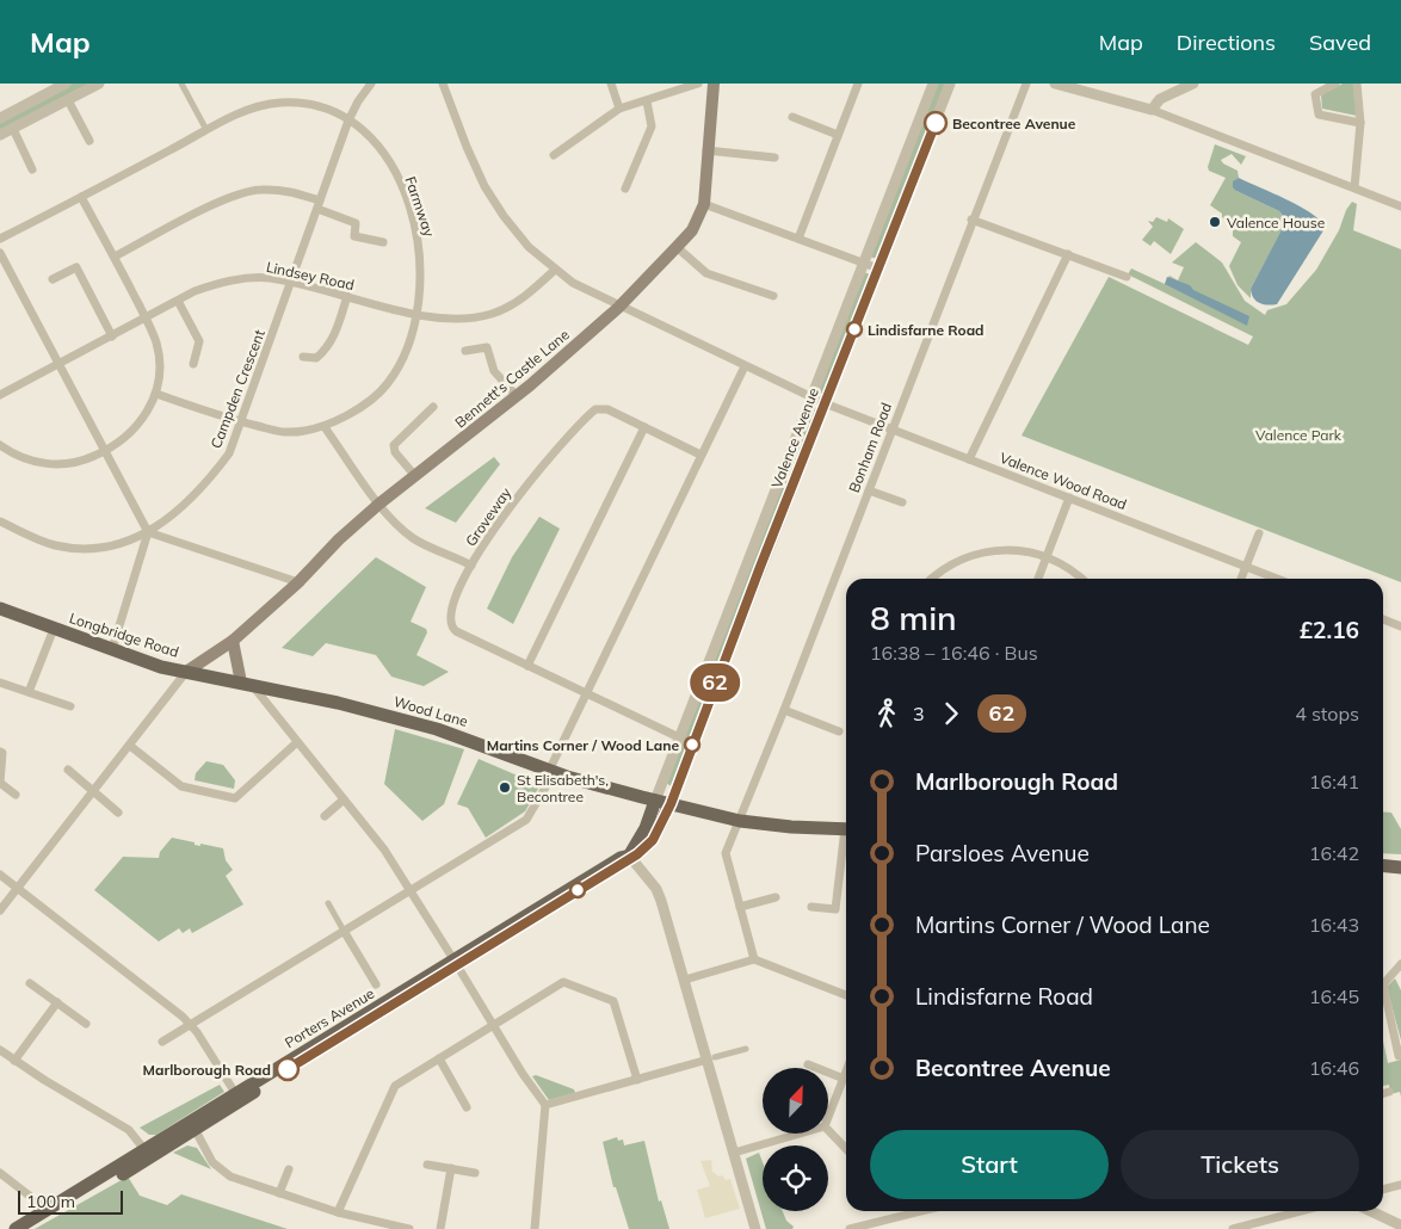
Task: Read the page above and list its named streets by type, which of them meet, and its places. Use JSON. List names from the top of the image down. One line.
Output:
{"streets":{"main road":["Bennett's Castle Lane","Longbridge Road","Wood Lane","Porters Avenue"],"street":["Farmway","Lindsey Road","Campden Crescent","Valence Avenue","Bonham Road","Valence Wood Road","Groveway"]},"crossings":[["Farmway","Lindsey Road"],["Farmway","Campden Crescent"],["Lindsey Road","Campden Crescent"],["Bennett's Castle Lane","Longbridge Road"],["Valence Avenue","Valence Wood Road"],["Valence Avenue","Groveway"],["Valence Avenue","Wood Lane"],["Valence Avenue","Porters Avenue"],["Bonham Road","Valence Wood Road"],["Bonham Road","Wood Lane"],["Longbridge Road","Wood Lane"],["Wood Lane","Porters Avenue"]],"parks":["Valence Park"],"places":["Becontree Avenue","Valence House","Lindisfarne Road","Martins Corner / Wood Lane","St Elisabeth's, Becontree","Marlborough Road"],"lines":["bus line 62"],"scale_bar":"100 m","north":"top right","page":{"header":"Map","nav":["Map","Directions","Saved"],"on_map":"62","heading":["8 min","16:38 – 16:46 · Bus","£2.16"],"legs":["3","62","4 stops"],"list":[{"name":"Marlborough Road","value":"16:41"},{"name":"Parsloes Avenue","value":"16:42"},{"name":"Martins Corner / Wood Lane","value":"16:43"},{"name":"Lindisfarne Road","value":"16:45"},{"name":"Becontree Avenue","value":"16:46"}],"buttons":["Start","Tickets"],"scale":"100 m"}}
